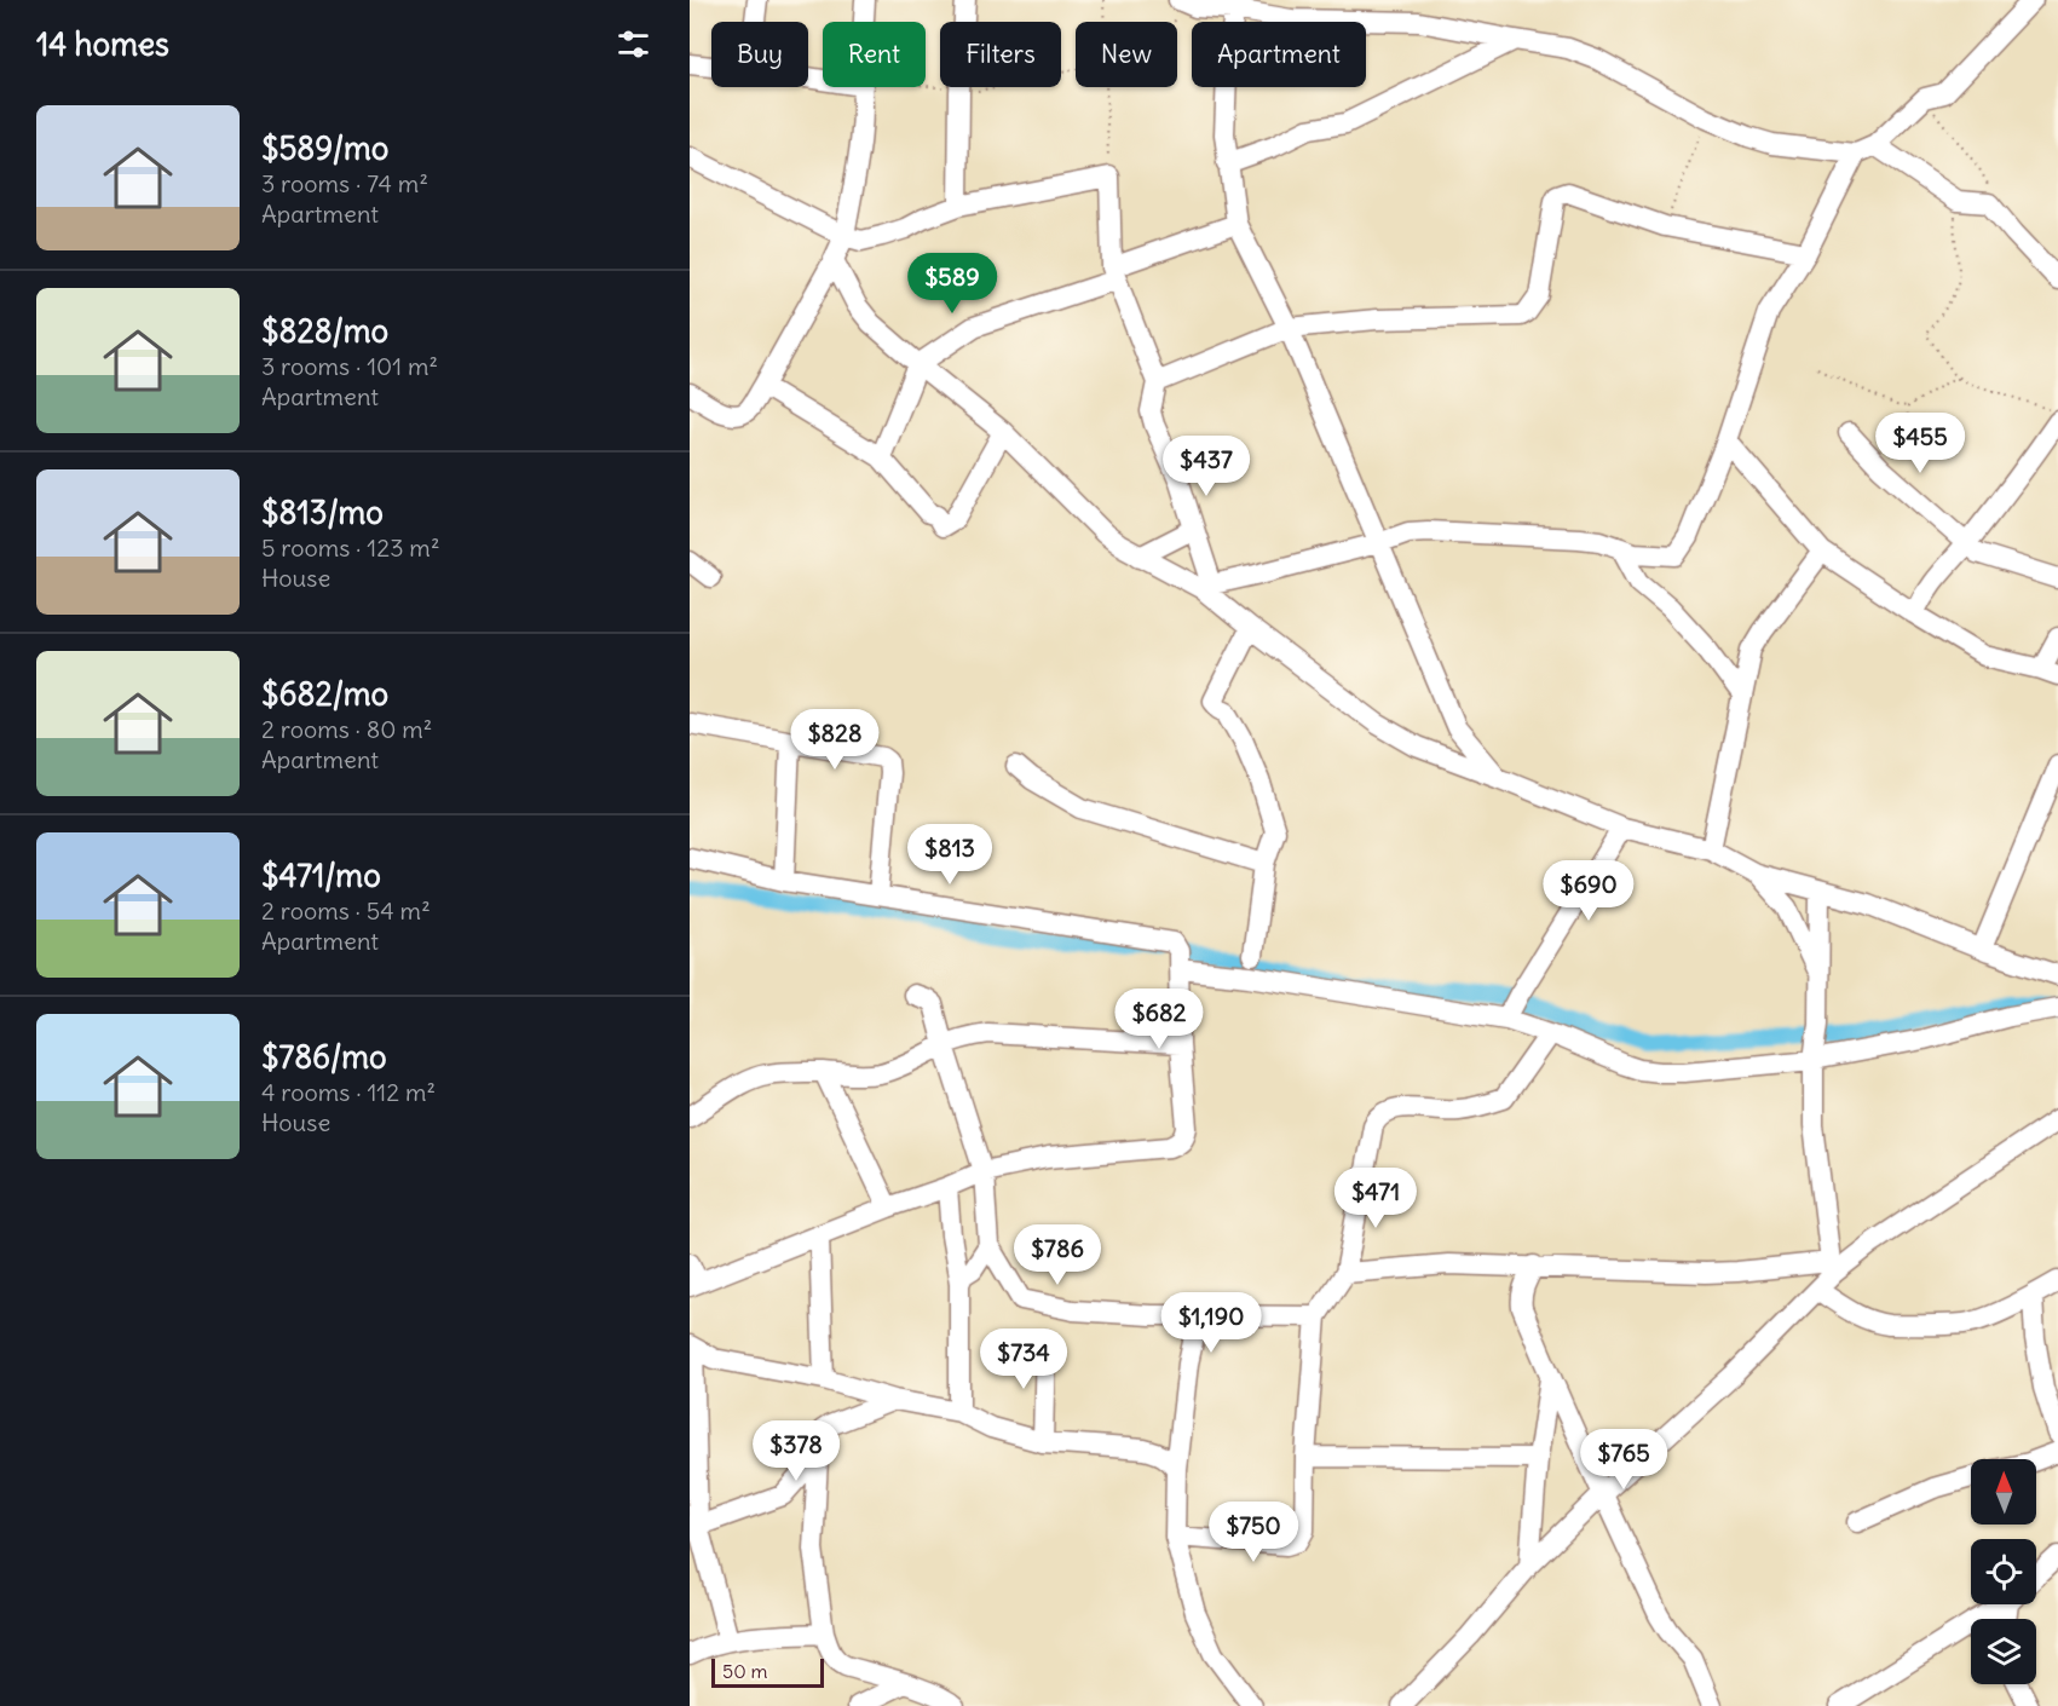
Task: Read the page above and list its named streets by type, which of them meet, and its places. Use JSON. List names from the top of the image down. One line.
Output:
{"scale_bar":"50 m","north":"top","page":{"heading":"14 homes","chip":["Buy","Rent","Filters","New","Apartment"],"list":[{"name":"$589/mo","note":"3 rooms · 74 m² · Apartment"},{"name":"$828/mo","note":"3 rooms · 101 m² · Apartment"},{"name":"$813/mo","note":"5 rooms · 123 m² · House"},{"name":"$682/mo","note":"2 rooms · 80 m² · Apartment"},{"name":"$471/mo","note":"2 rooms · 54 m² · Apartment"},{"name":"$786/mo","note":"4 rooms · 112 m² · House"}],"price":["$589","$455","$437","$828","$813","$690","$682","$471","$786","$1,190","$734","$378","$765","$750"],"scale":"50 m"}}
